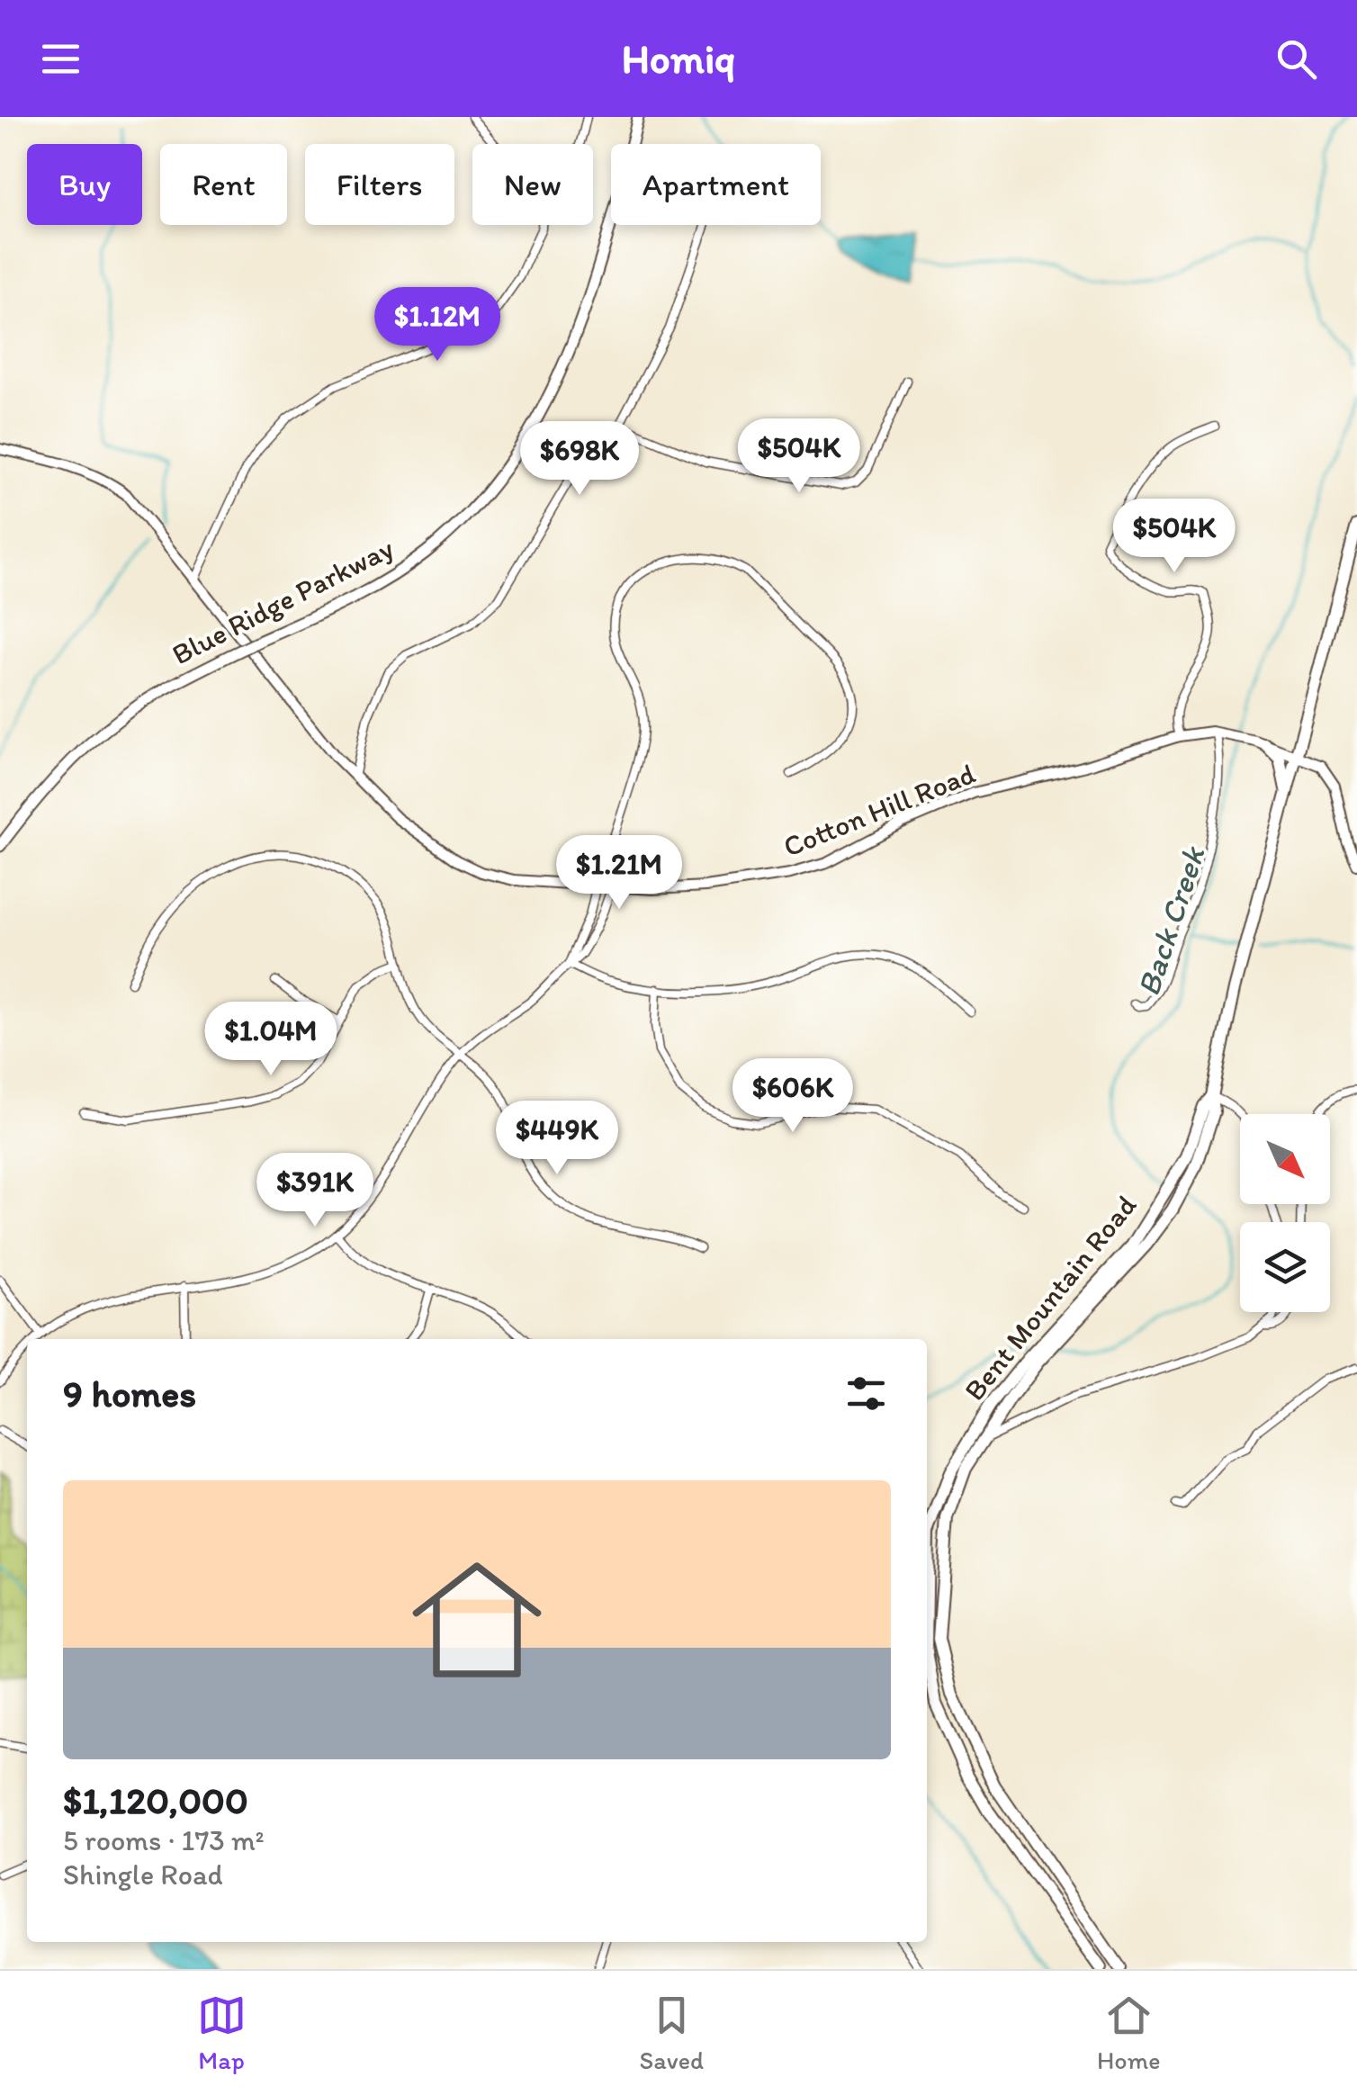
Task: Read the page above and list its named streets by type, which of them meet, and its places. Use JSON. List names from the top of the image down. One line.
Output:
{"streets":{"main road":["Blue Ridge Parkway","Bent Mountain Road"],"street":["Cotton Hill Road"]},"crossings":[["Cotton Hill Road","Bent Mountain Road"]],"water":["Back Creek"],"north":"bottom right","page":{"header":"Homiq","chip":["Buy","Rent","Filters","New","Apartment"],"price":["$1.12M","$504K","$698K","$504K","$1.21M","$1.04M","$606K","$449K","$391K"],"heading":"9 homes","list":[{"name":"$1,120,000","note":"5 rooms · 173 m² · Shingle Road"}],"tabs":["Map","Saved","Home"]}}
